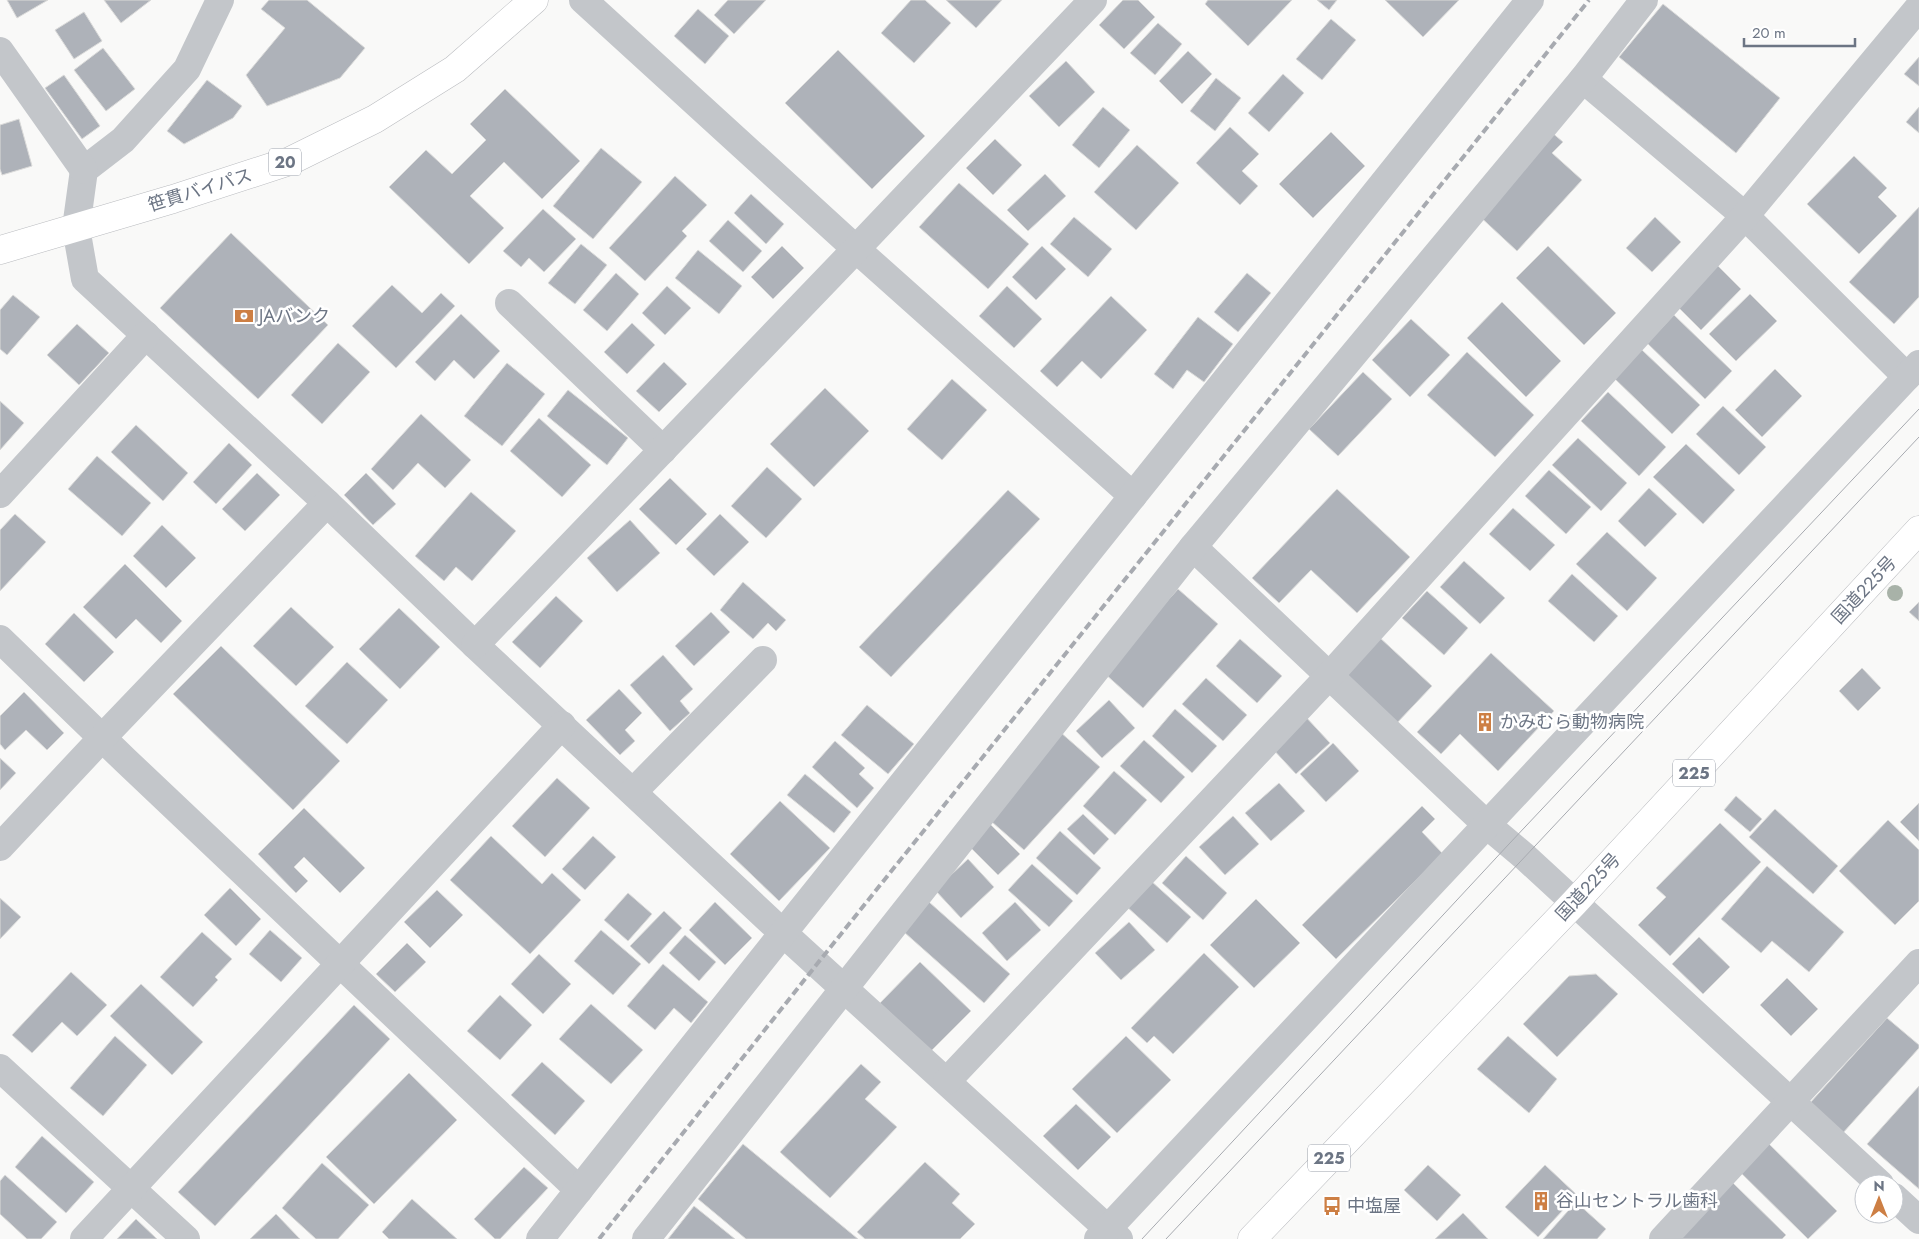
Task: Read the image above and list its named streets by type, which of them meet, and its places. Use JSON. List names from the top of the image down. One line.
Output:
{"streets":{"main road":["20","笹貫バイパス","国道225号","225"]},"places":{"bank":["JAバンク"],"building":["かみむら動物病院","谷山セントラル歯科"],"bus stop":["中塩屋"]},"scale_bar":"20 m","north":"top"}
